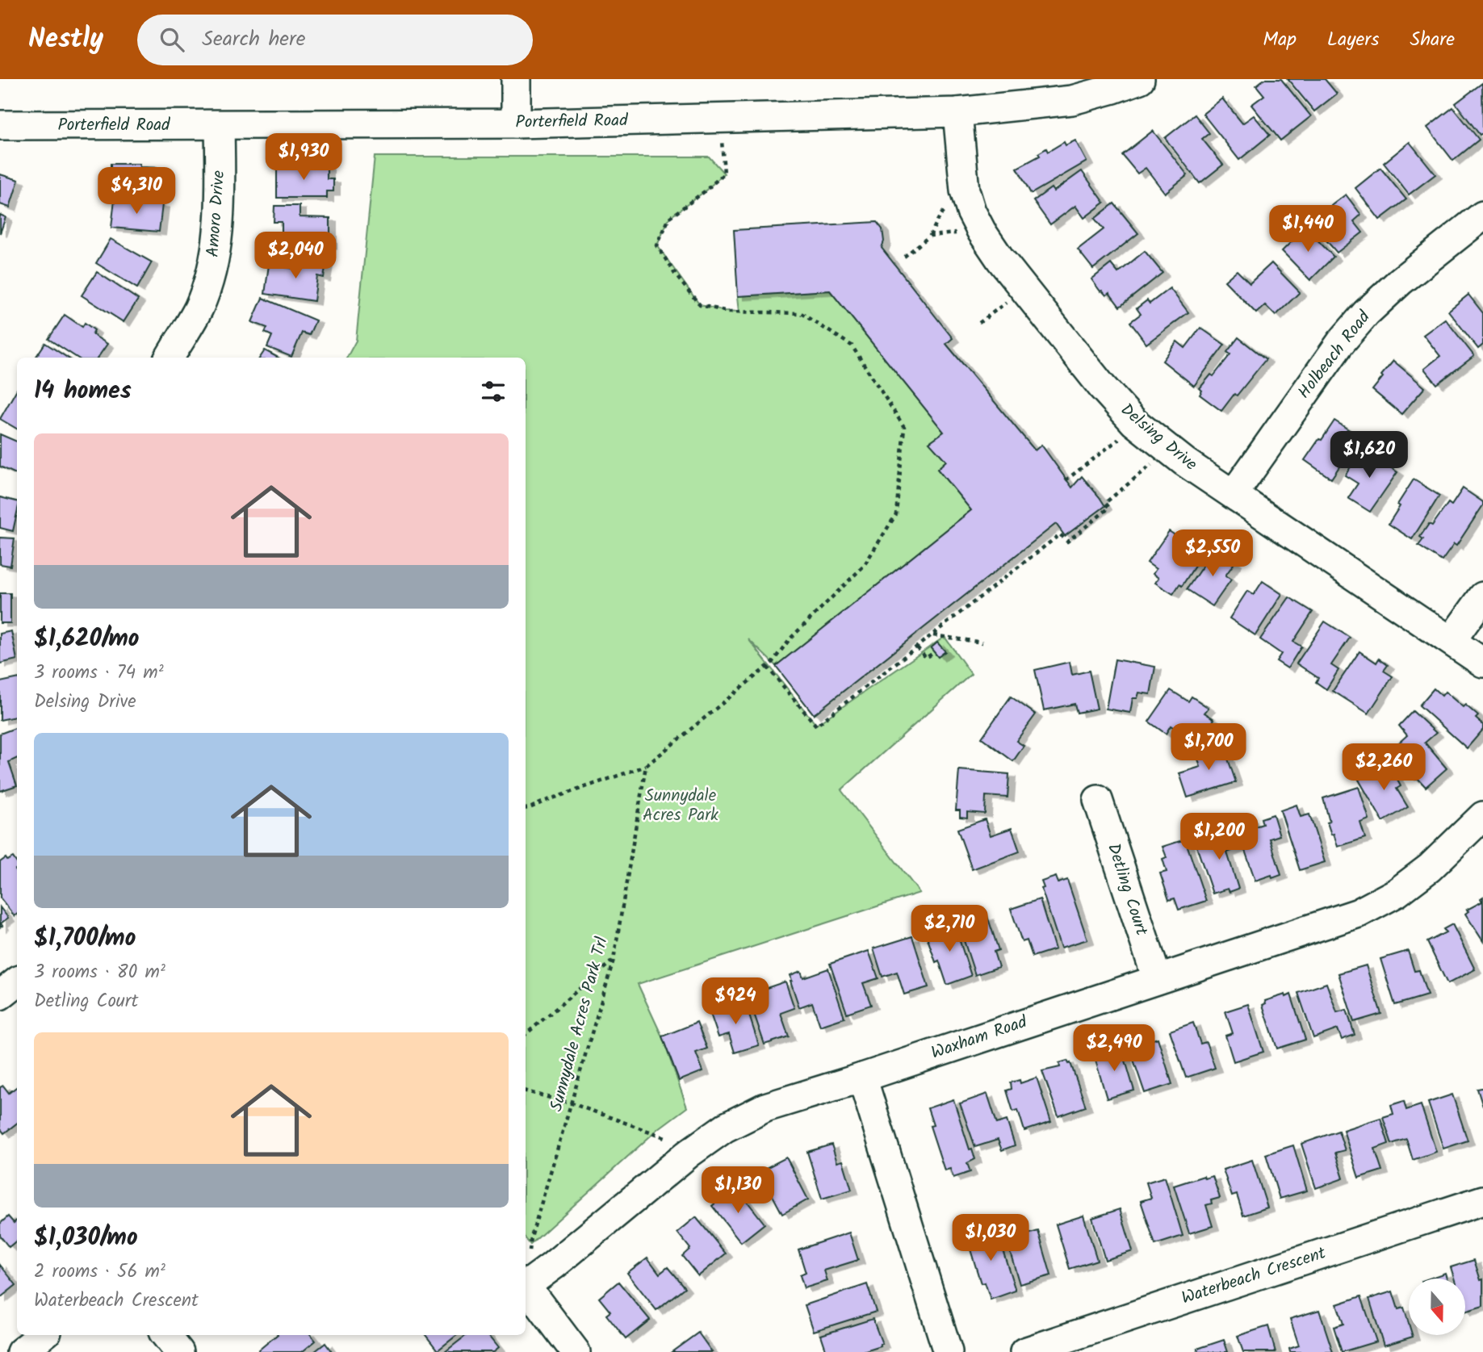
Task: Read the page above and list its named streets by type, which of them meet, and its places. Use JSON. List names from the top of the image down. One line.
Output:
{"streets":{"street":["Porterfield Road","Amoro Drive","Holbeach Road","Delsing Drive","Detling Court","Waxham Road","Waterbeach Crescent"],"path":["Sunnydale Acres Park Trl"]},"crossings":[["Porterfield Road","Amoro Drive"],["Porterfield Road","Delsing Drive"],["Holbeach Road","Delsing Drive"],["Detling Court","Waxham Road"]],"parks":["Sunnydale Acres Park"],"north":"bottom","page":{"header":"Nestly","search":"Search here","nav":["Map","Layers","Share"],"price":["$1,930","$4,310","$1,440","$2,040","$1,620","$2,550","$1,700","$2,260","$1,200","$2,710","$924","$2,490","$1,130","$1,030"],"heading":"14 homes","list":[{"name":"$1,620/mo","note":"3 rooms · 74 m² · Delsing Drive"},{"name":"$1,700/mo","note":"3 rooms · 80 m² · Detling Court"},{"name":"$1,030/mo","note":"2 rooms · 56 m² · Waterbeach Crescent"}]}}
